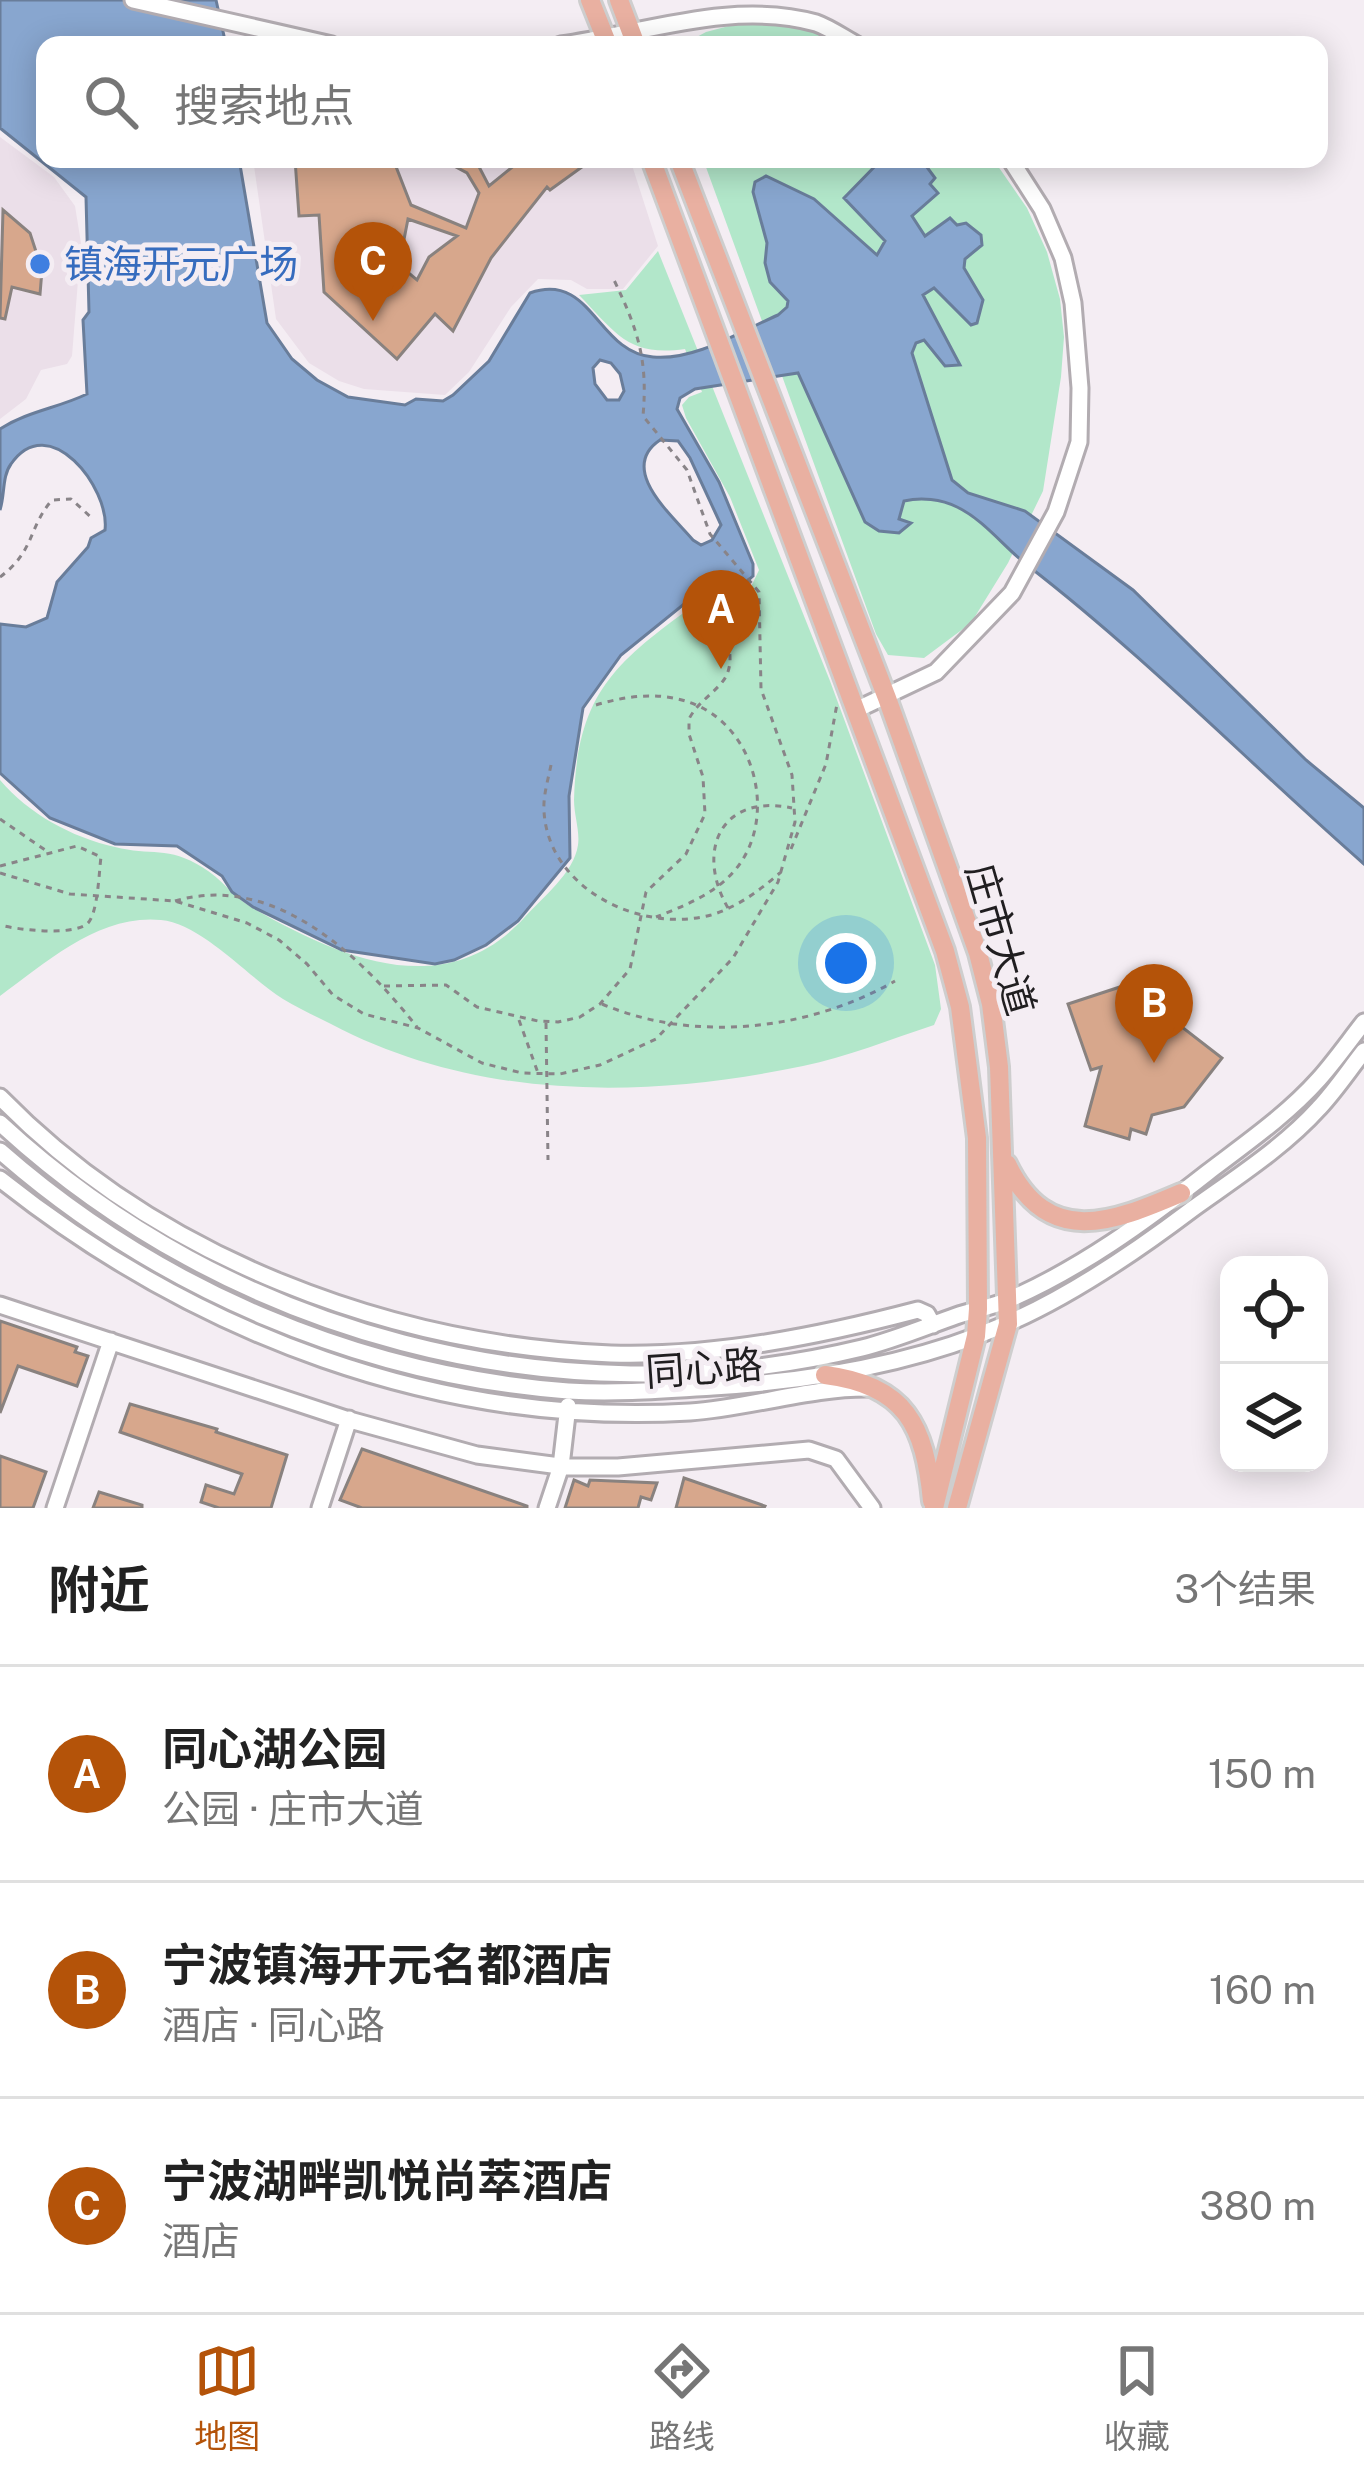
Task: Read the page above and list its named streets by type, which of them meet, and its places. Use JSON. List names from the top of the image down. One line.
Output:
{"streets":{"main road":["庄市大道"],"street":["同心路"]},"crossings":[["庄市大道","同心路"]],"places":["镇海开元广场"],"page":{"search":"搜索地点","pins":["C","A","B"],"heading":["附近","3个结果"],"list":[{"mark":"A","name":"同心湖公园","note":"公园 · 庄市大道","value":"150 m"},{"mark":"B","name":"宁波镇海开元名都酒店","note":"酒店 · 同心路","value":"160 m"},{"mark":"C","name":"宁波湖畔凯悦尚萃酒店","note":"酒店","value":"380 m"}],"nav":["地图","路线","收藏"]}}
